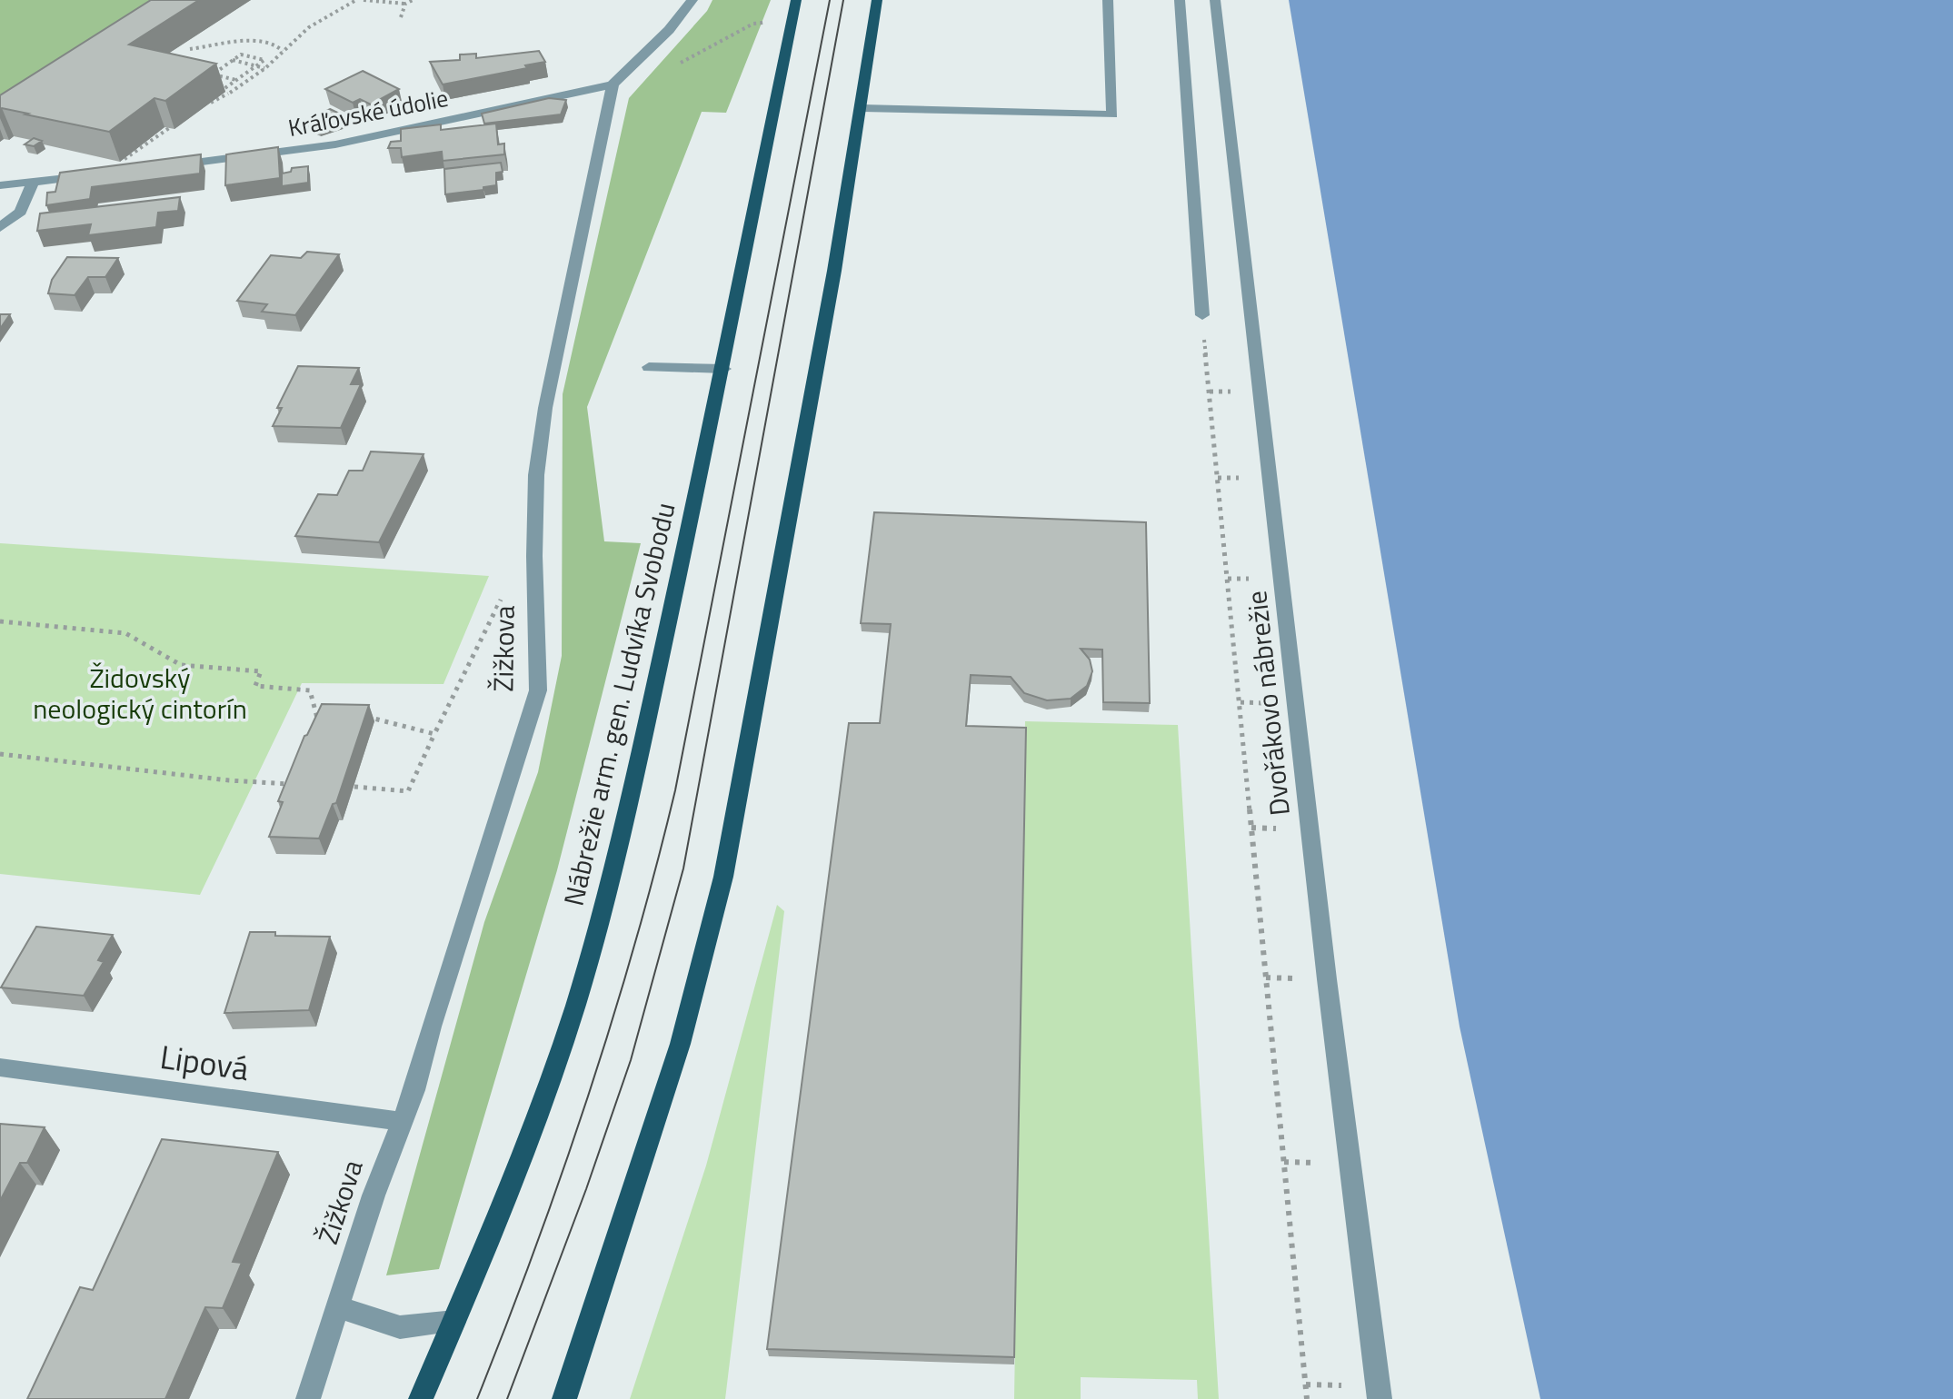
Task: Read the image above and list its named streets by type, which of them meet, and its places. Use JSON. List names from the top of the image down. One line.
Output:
{"streets":{"main road":["Nábrežie arm. gen. Ludvíka Svobodu"],"street":["Kráľovské údolie","Žižkova","Dvořákovo nábrežie","Lipová"]},"crossings":[["Kráľovské údolie","Žižkova"],["Žižkova","Lipová"]],"parks":["Židovský neologický cintorín"]}
